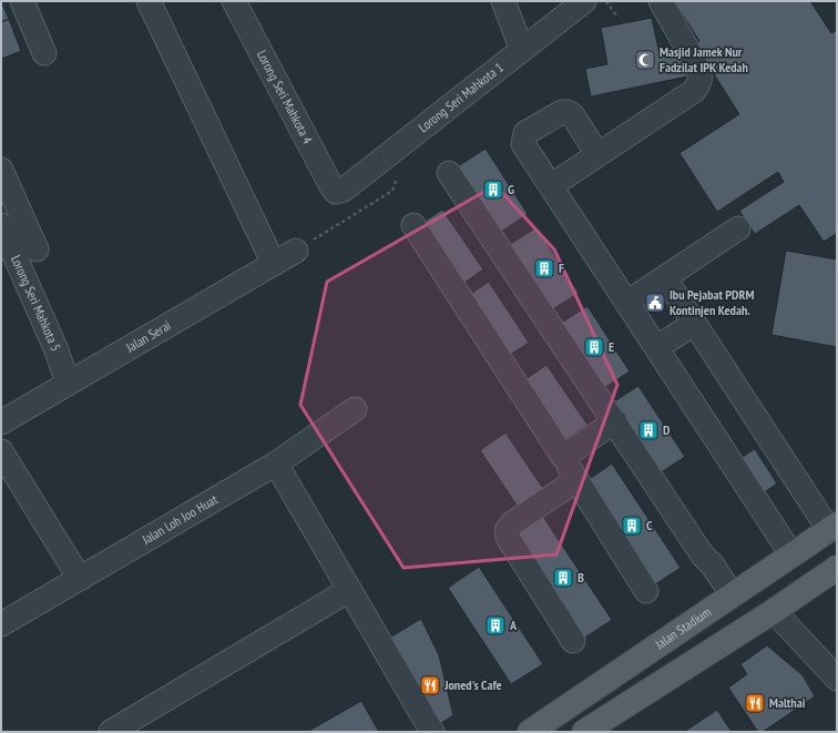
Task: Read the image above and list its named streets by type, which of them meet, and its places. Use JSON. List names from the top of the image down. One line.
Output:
{"streets":{"main road":["Jalan Stadium"],"street":["Lorong Seri Mahkota 4","Lorong Seri Mahkota 1","Lorong Seri Mahkota 5","Jalan Serai","Jalan Loh Joo Huat"]},"crossings":[["Lorong Seri Mahkota 4","Lorong Seri Mahkota 1"],["Lorong Seri Mahkota 5","Jalan Serai"]],"places":{"mosque":["Masjid Jamek Nur Fadzilat IPK Kedah"],"building":["G","F","E","D","C","B","A"],"public building":["Ibu Pejabat PDRM Kontinjen Kedah."],"restaurant":["Joned's Cafe","Malthai"]}}
